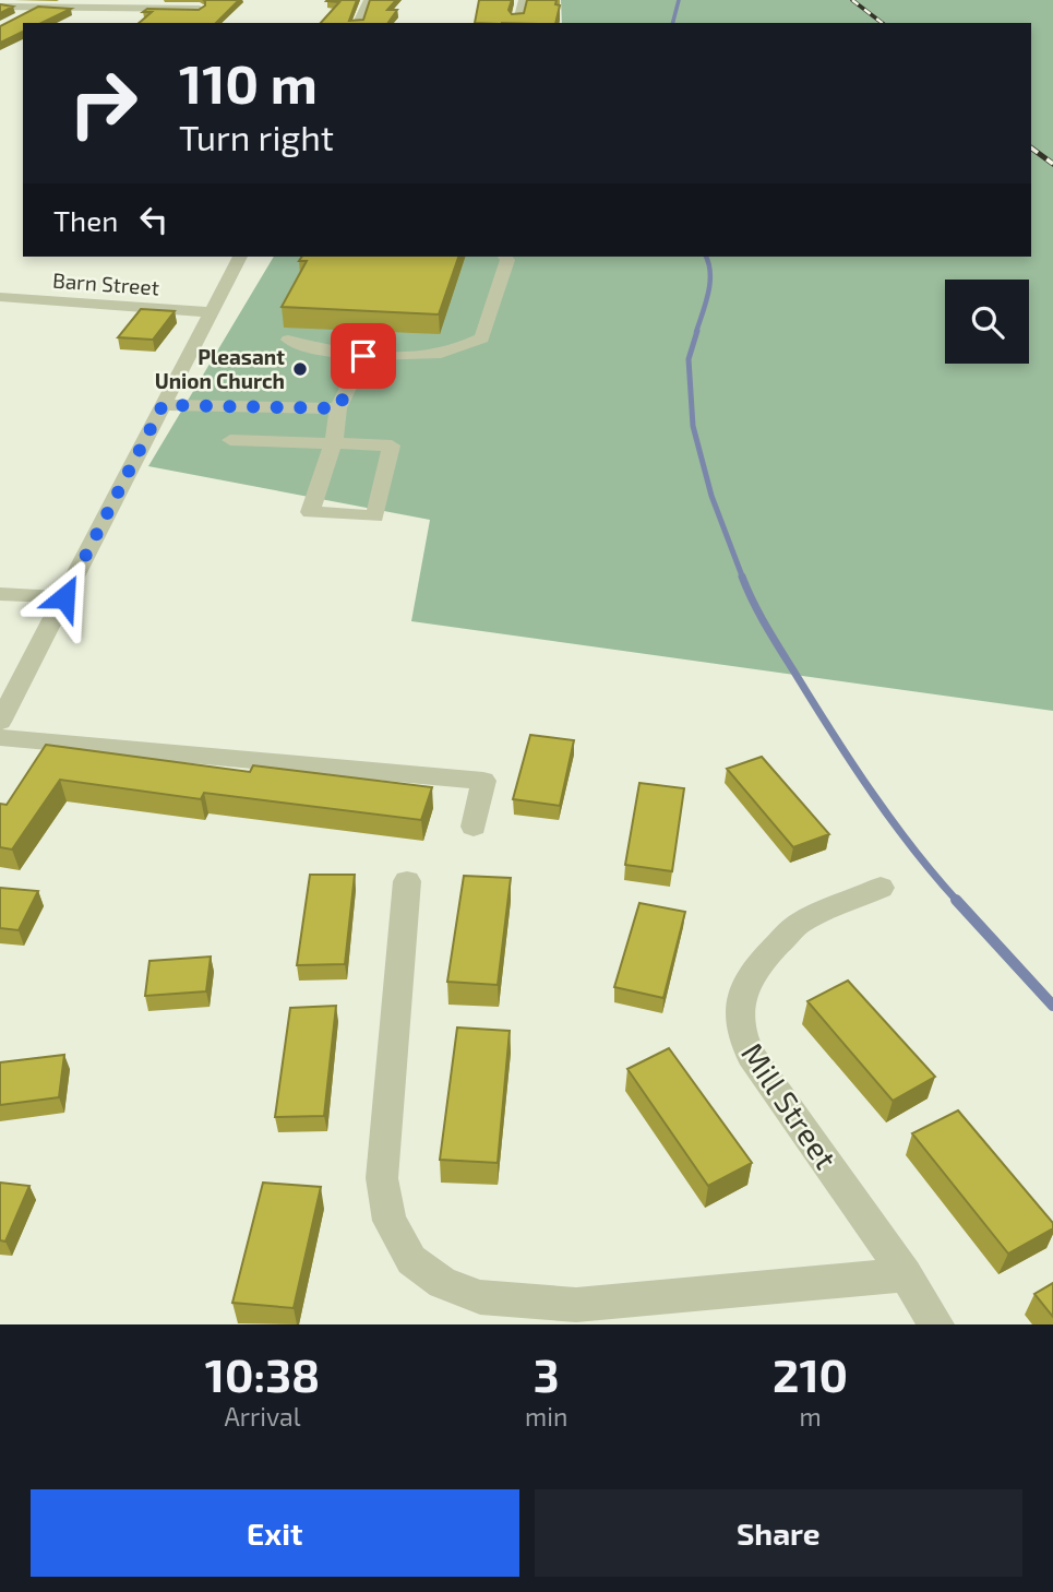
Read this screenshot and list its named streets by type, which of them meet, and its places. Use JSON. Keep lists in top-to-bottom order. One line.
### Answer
{"streets":{"street":["Barn Street","Mill Street"]},"places":["Pleasant Union Church"],"page":{"turn":["110 m","Turn right"],"then":"Then","eta":["10:38","Arrival","3","min","210","m"],"buttons":["Exit","Share"]}}
